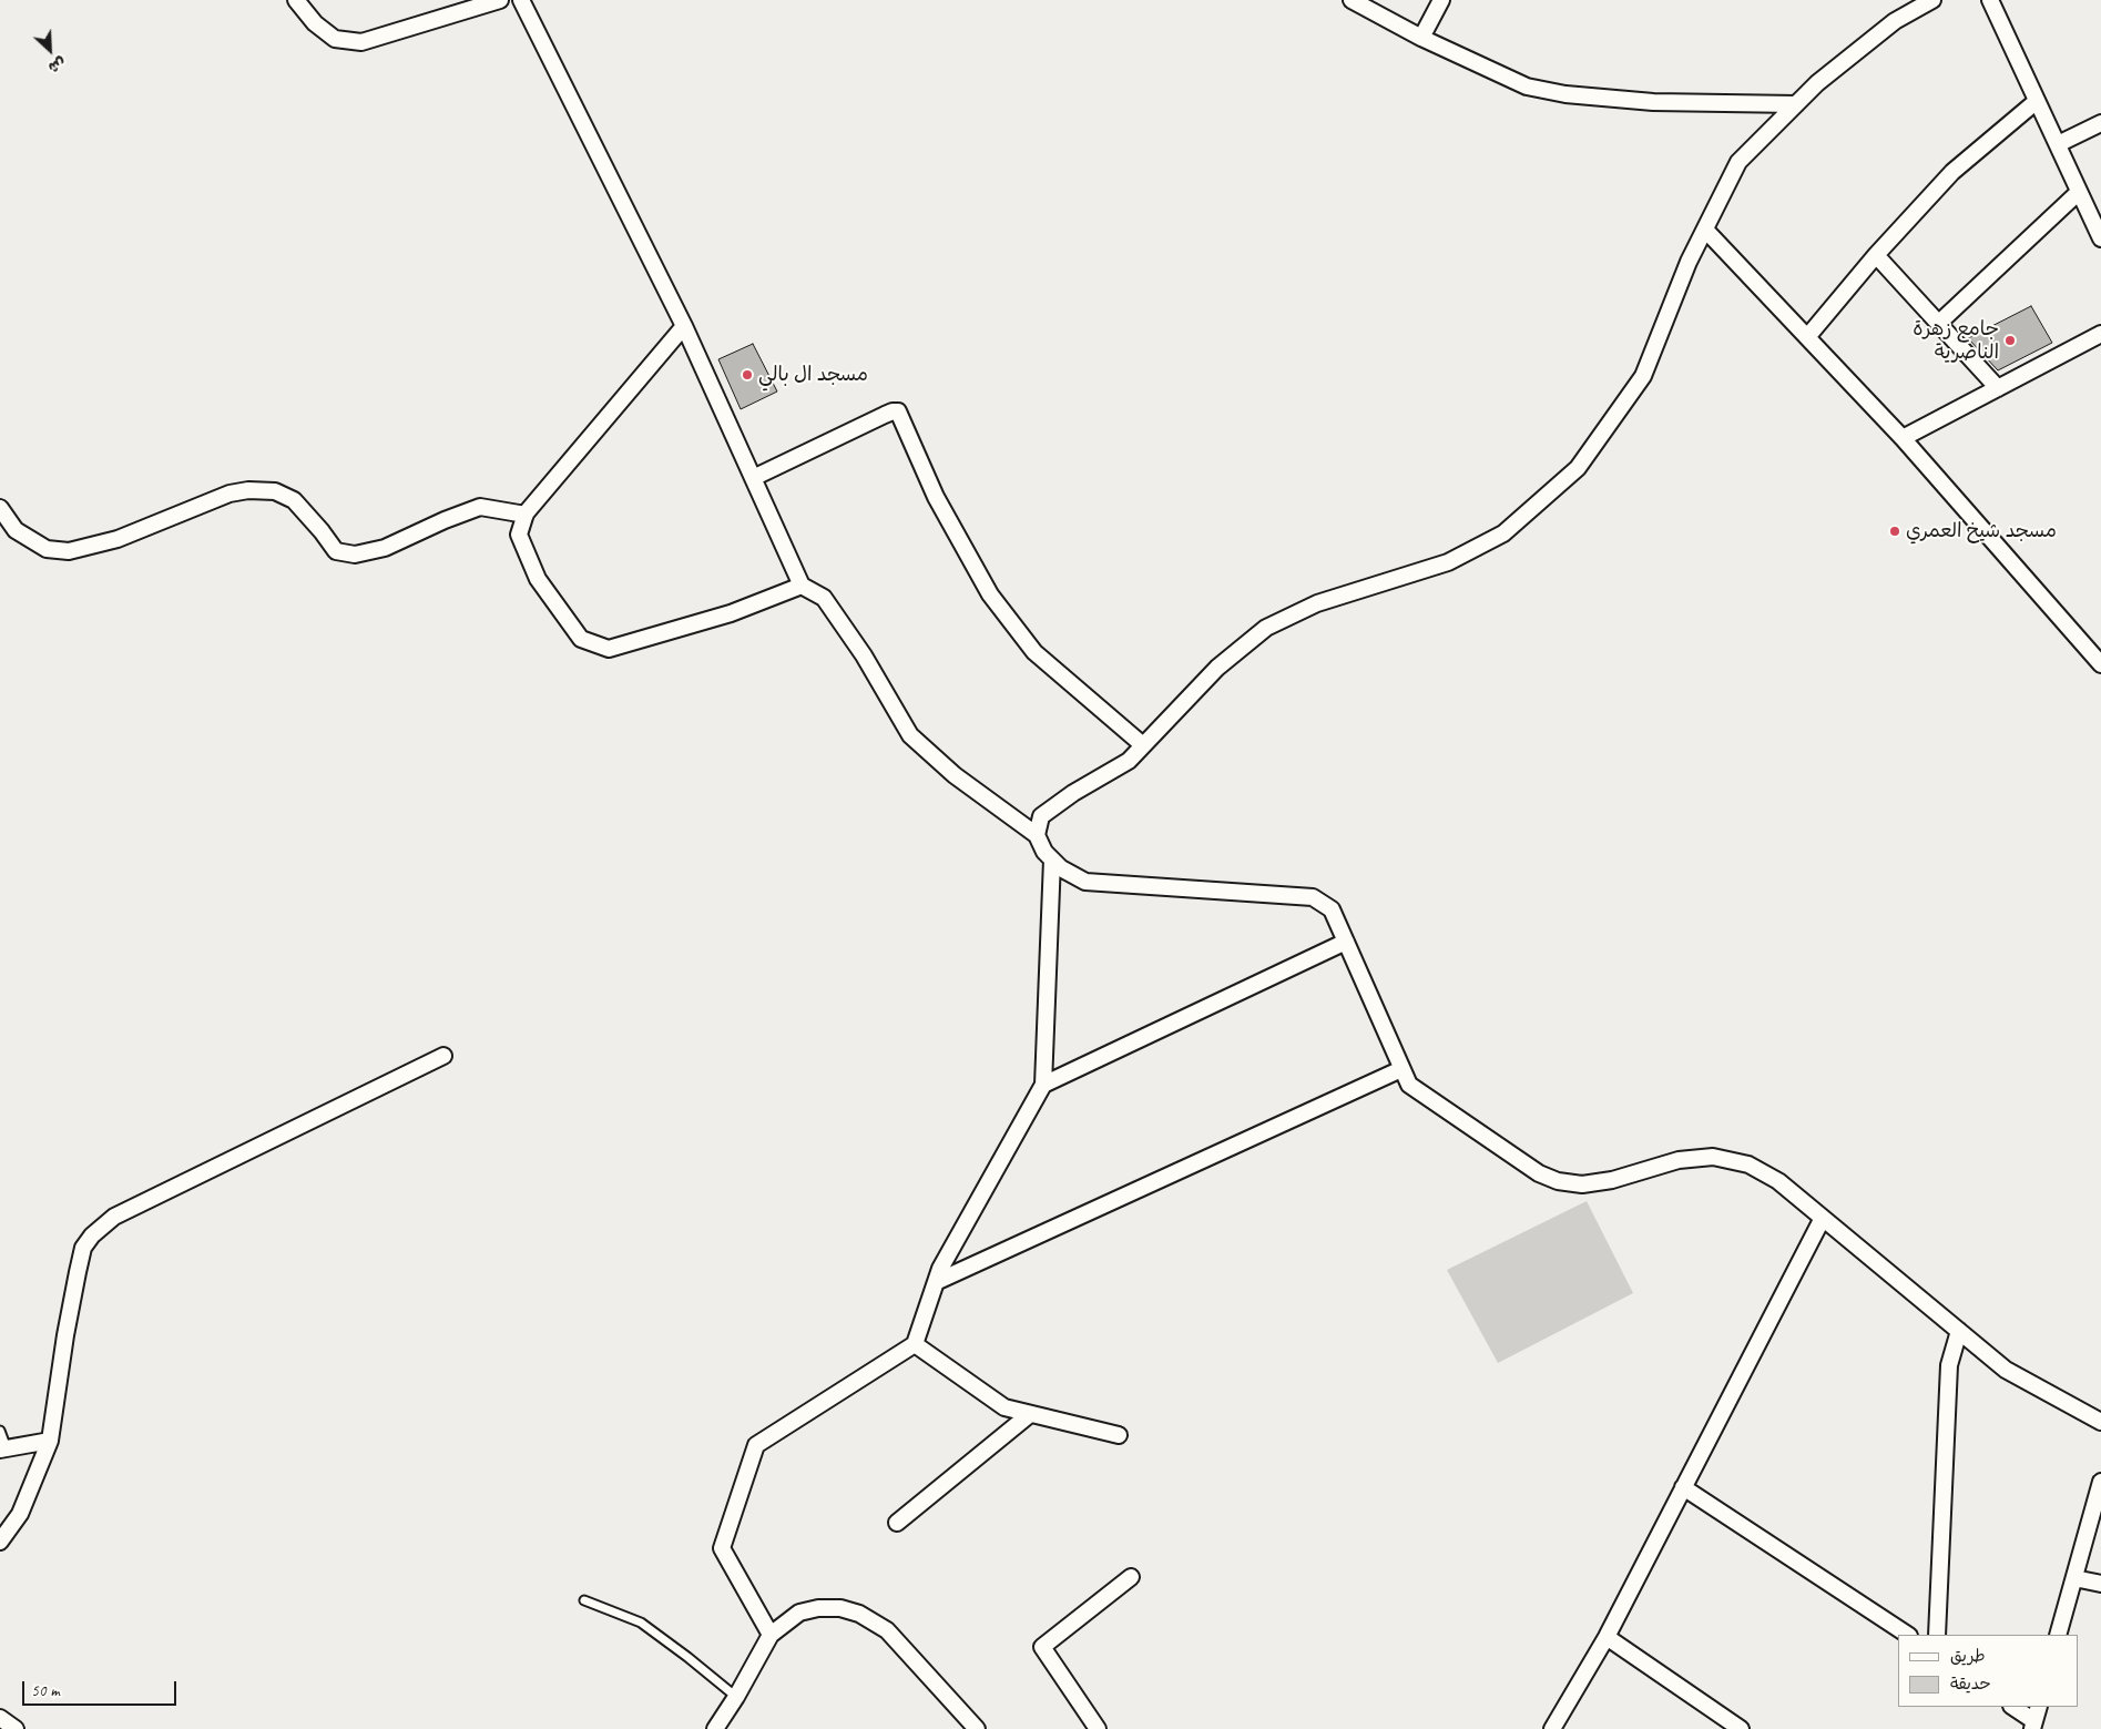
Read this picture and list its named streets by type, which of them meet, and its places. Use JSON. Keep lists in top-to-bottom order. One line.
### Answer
{"places":["جامع زهرة الناصرية","مسجد ال بالي","مسجد شيخ العمري"],"legend":["طريق","حديقة"],"scale_bar":"50 m","north":"bottom right"}
